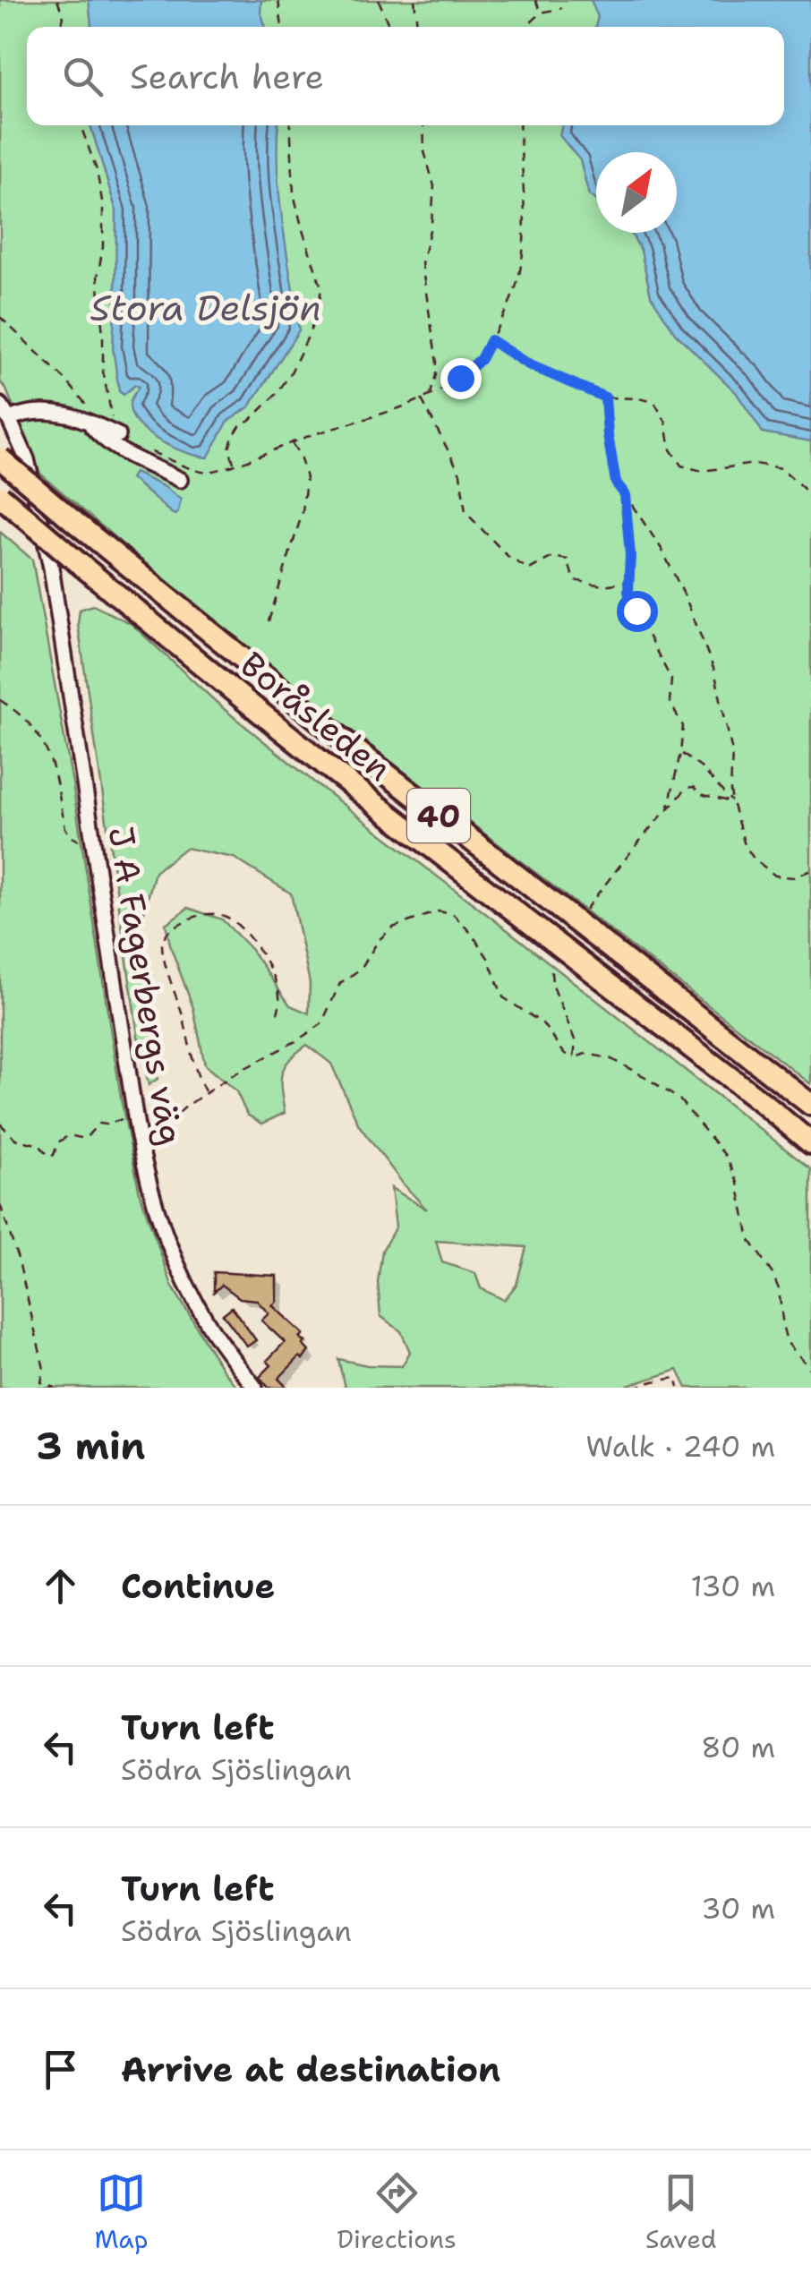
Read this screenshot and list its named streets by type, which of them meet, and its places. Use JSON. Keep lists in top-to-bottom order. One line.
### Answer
{"streets":{"highway":["Boråsleden","40"],"street":["J A Fagerbergs väg"]},"water":["Stora Delsjön"],"north":"top right","page":{"search":"Search here","heading":["3 min","Walk · 240 m"],"list":[["Continue","130 m"],["Turn left","Södra Sjöslingan","80 m"],["Turn left","Södra Sjöslingan","30 m"],"Arrive at destination"],"nav":["Map","Directions","Saved"]}}
